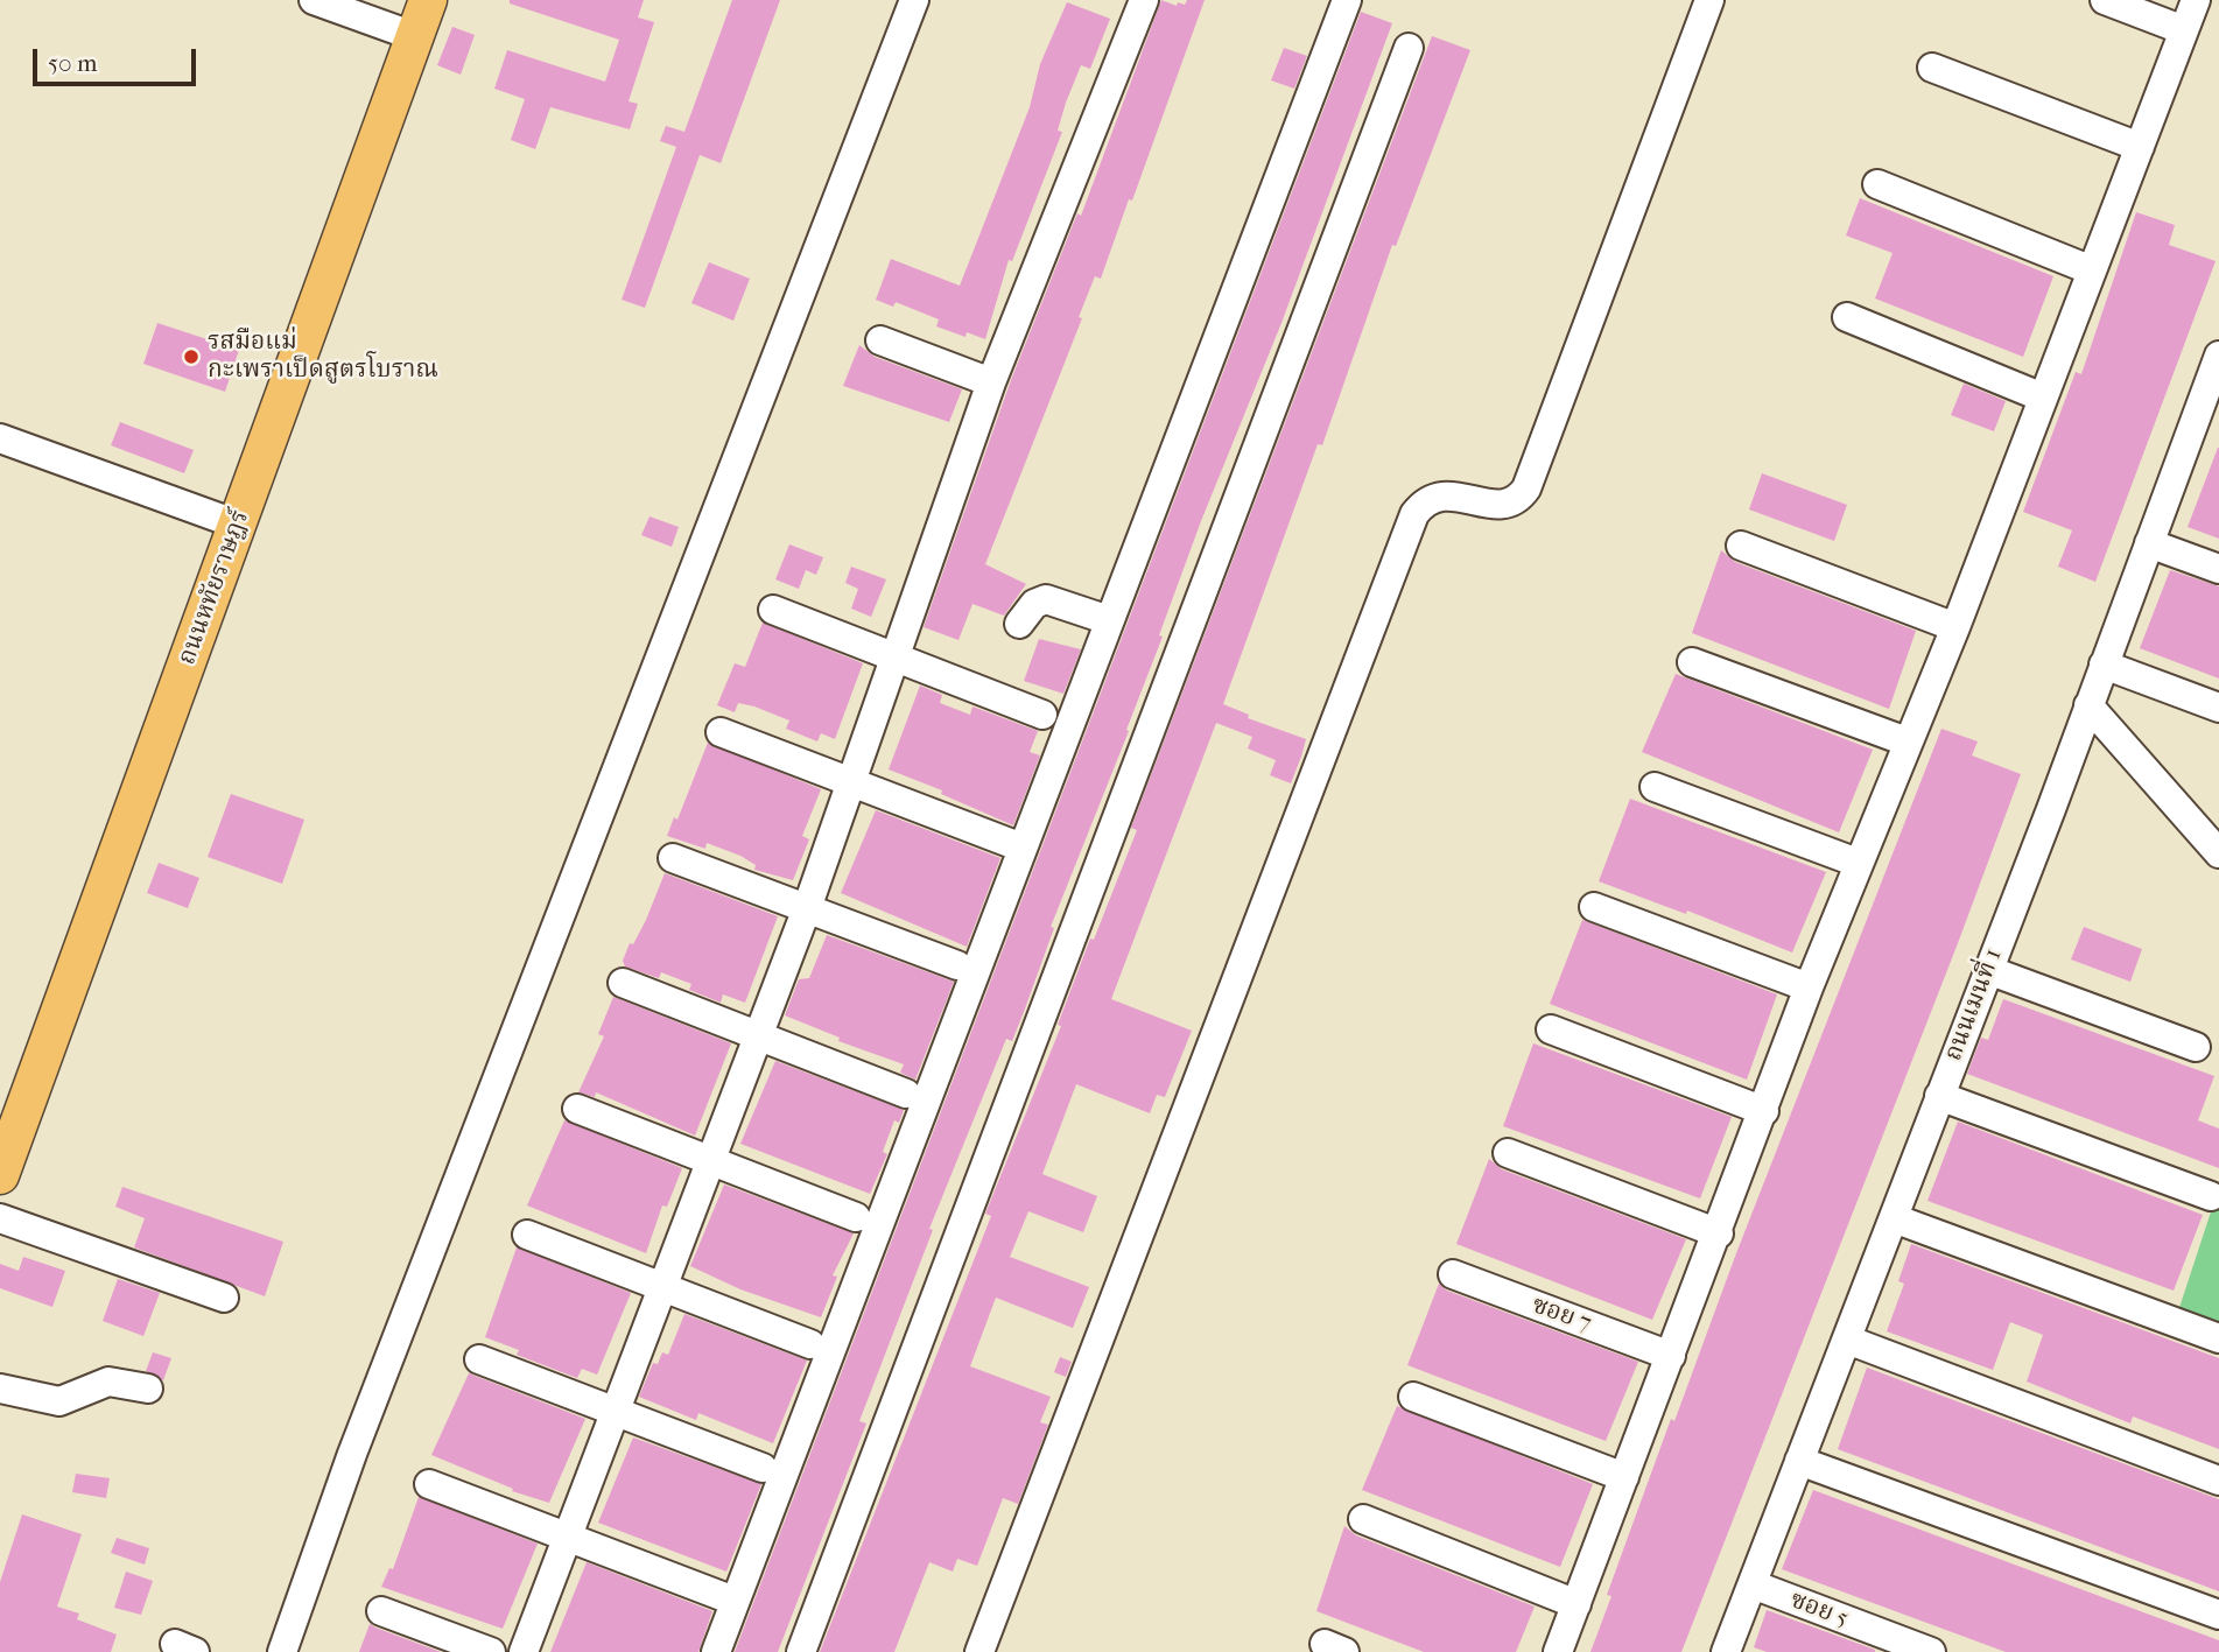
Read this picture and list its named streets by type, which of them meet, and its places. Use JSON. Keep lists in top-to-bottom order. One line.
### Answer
{"streets":{"main road":["ถนนหทัยราษฎร์"],"street":["ถนนเมนที่ 1","ซอย 7","ซอย 5"]},"crossings":[["ถนนเมนที่ 1","ซอย 5"]],"places":["รสมือแม่ กะเพราเป็ดสูตรโบราณ"],"scale_bar":"50 m"}
